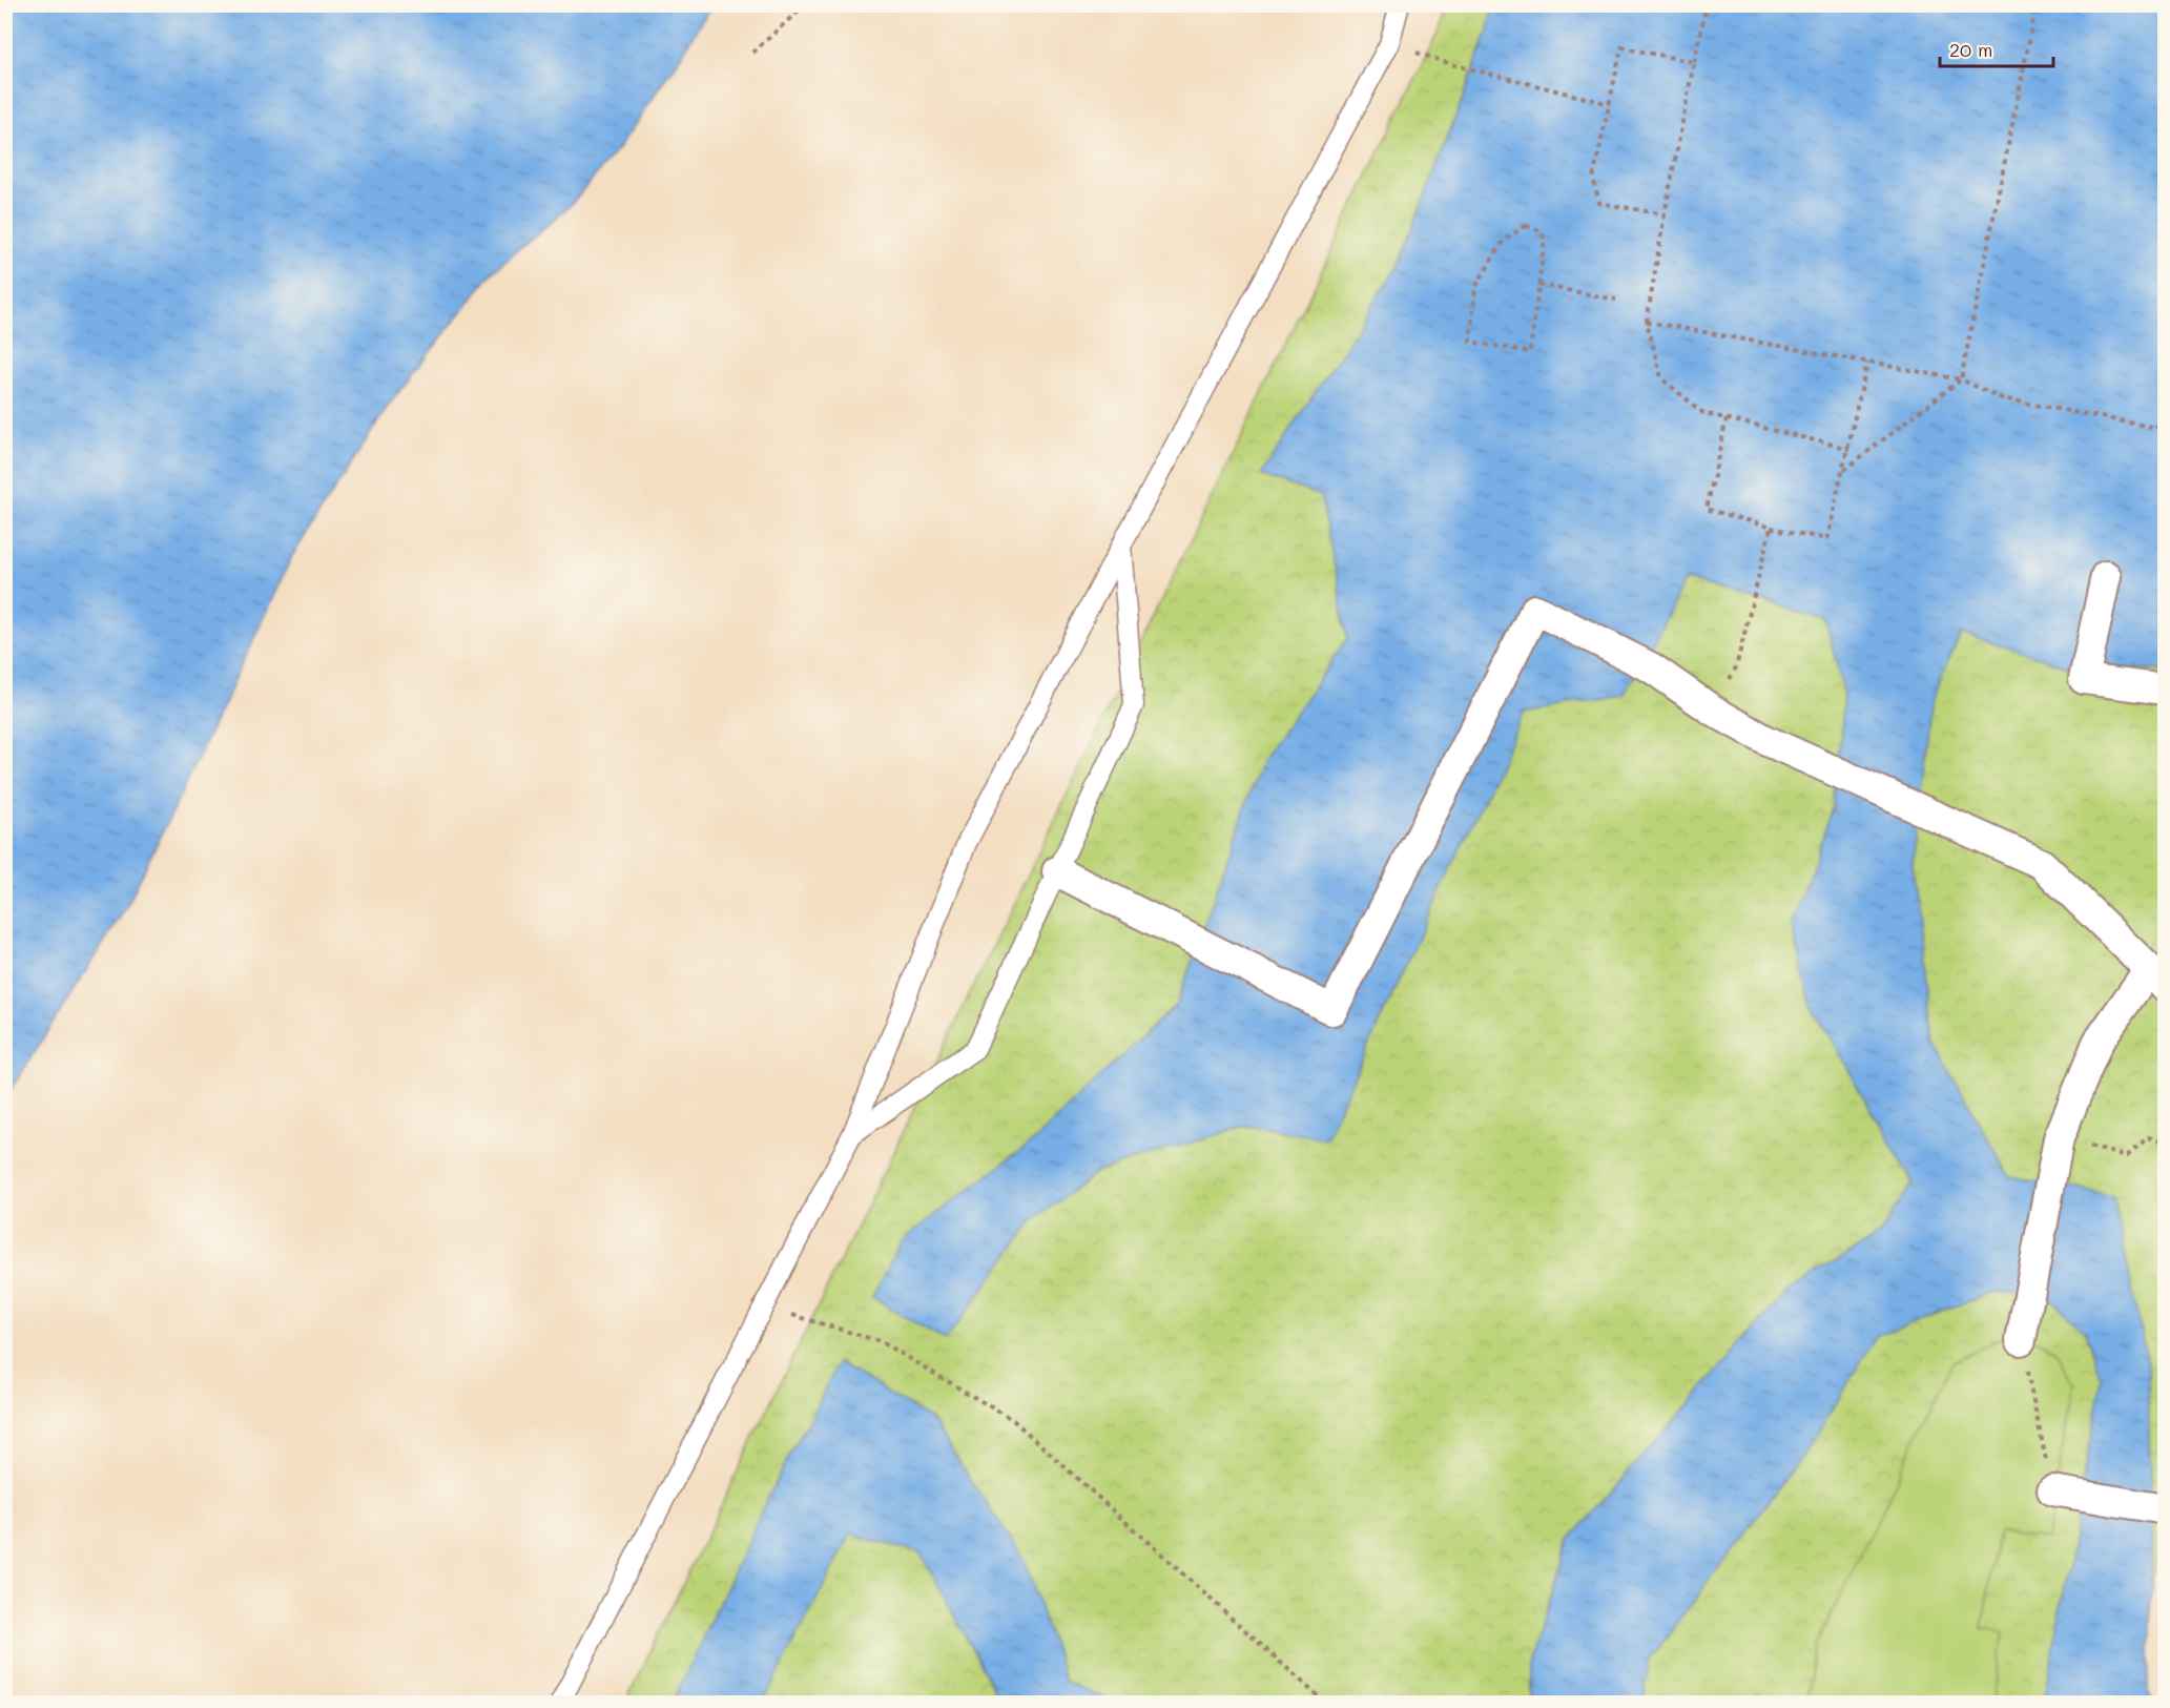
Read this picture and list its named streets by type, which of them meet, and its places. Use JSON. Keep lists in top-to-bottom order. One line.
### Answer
{"scale_bar":"20 m"}
